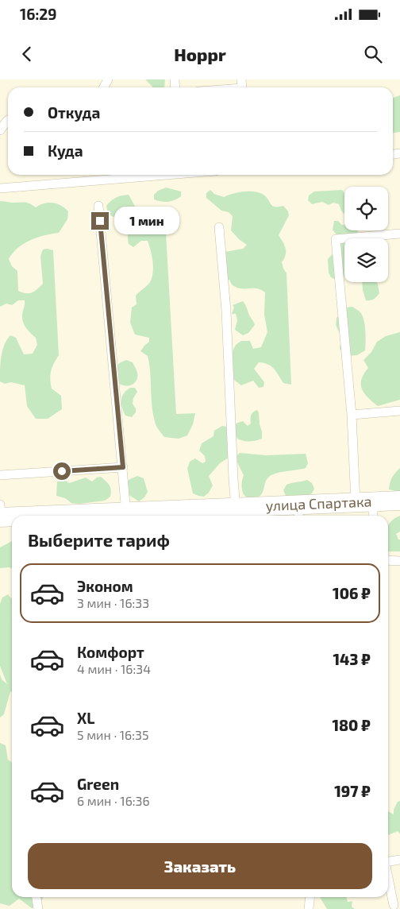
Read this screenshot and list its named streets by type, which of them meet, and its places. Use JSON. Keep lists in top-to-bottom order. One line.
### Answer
{"streets":{"street":["улица Спартака"]},"page":{"status":"16:29","header":"Hoppr","banner":["Откуда","Куда"],"bubble":"1 мин","heading":"Выберите тариф","list":[{"name":"Эконом","note":"3 мин · 16:33","value":"106 ₽"},{"name":"Комфорт","note":"4 мин · 16:34","value":"143 ₽"},{"name":"XL","note":"5 мин · 16:35","value":"180 ₽"},{"name":"Green","note":"6 мин · 16:36","value":"197 ₽"}],"buttons":"Заказать"}}
